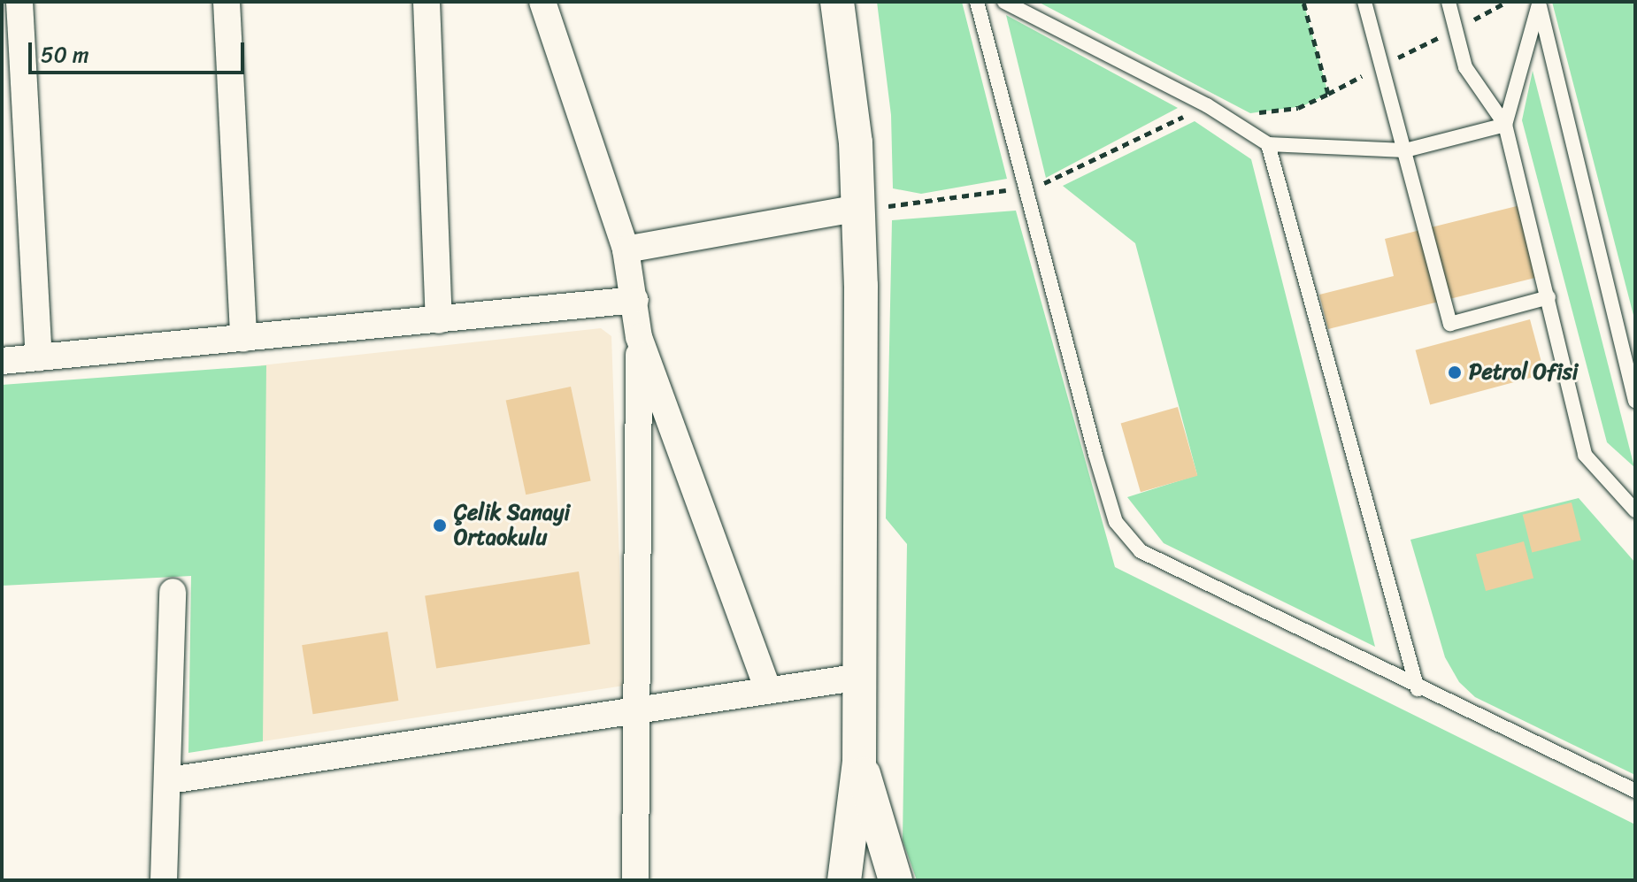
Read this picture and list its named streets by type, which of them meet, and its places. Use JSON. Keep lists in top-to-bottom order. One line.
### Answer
{"places":["Petrol Ofisi","Çelik Sanayi Ortaokulu"],"scale_bar":"50 m"}
